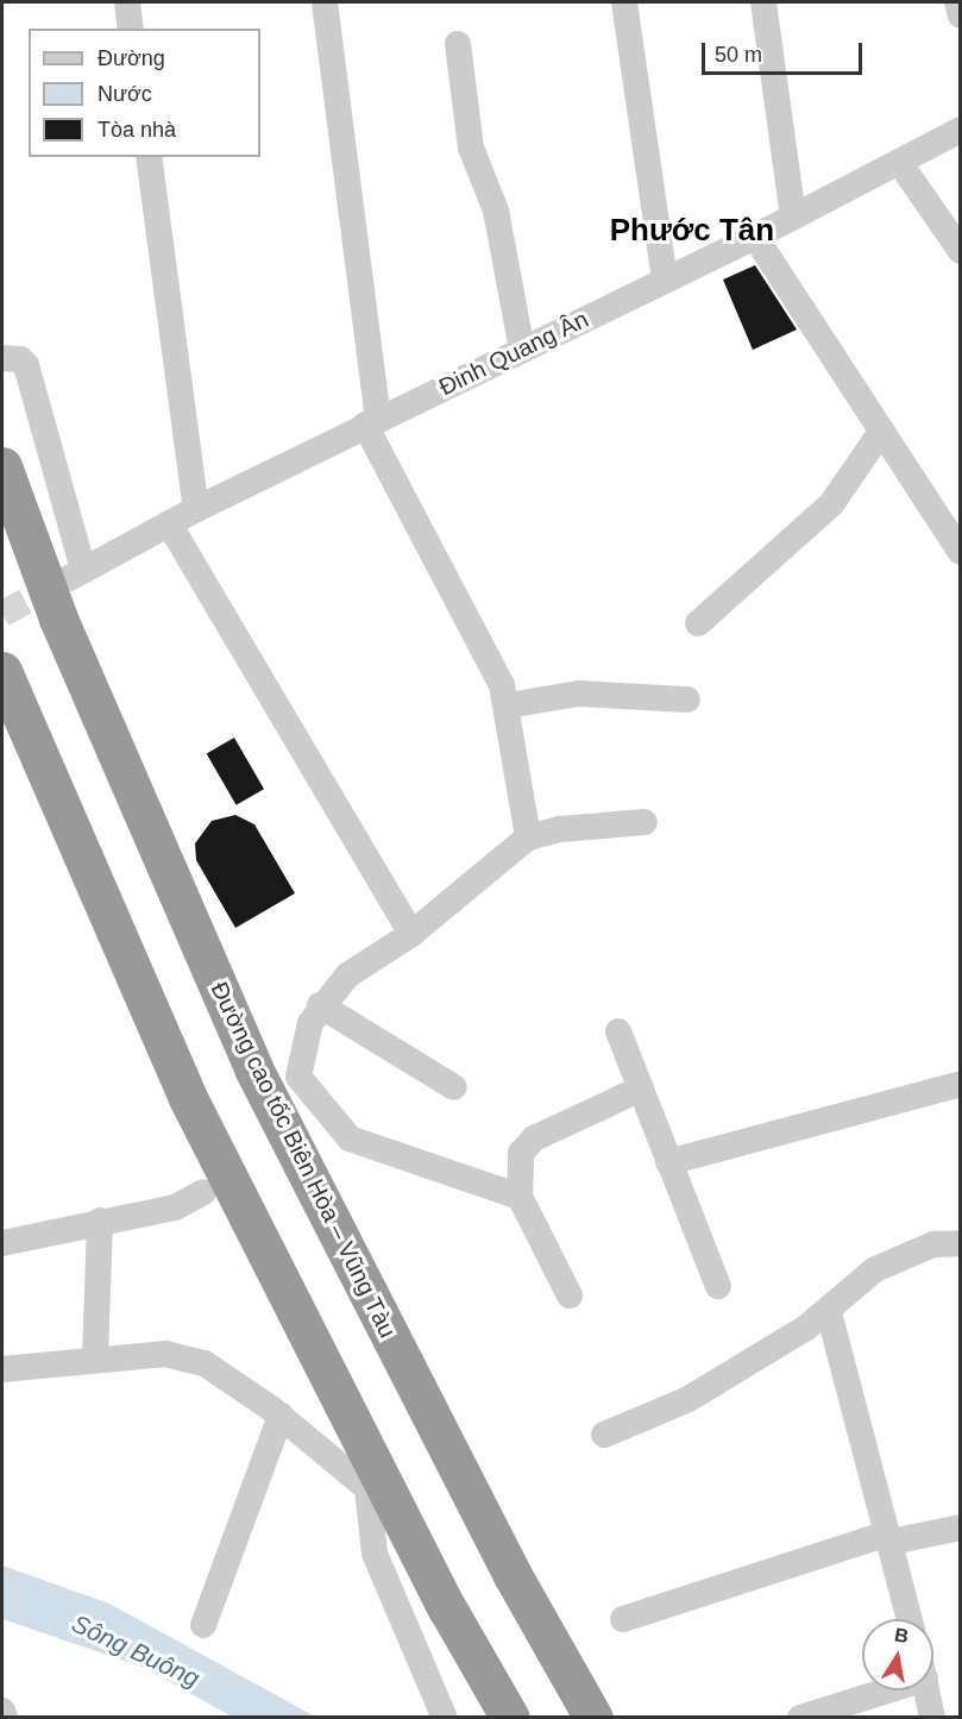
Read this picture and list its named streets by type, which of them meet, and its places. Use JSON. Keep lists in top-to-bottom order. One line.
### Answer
{"streets":{"highway":["Đường cao tốc Biên Hòa – Vũng Tàu"],"street":["Đinh Quang Ân"]},"districts":["Phước Tân"],"water":["Sông Buông"],"legend":["Đường","Nước","Tòa nhà"],"scale_bar":"50 m","north":"top"}
